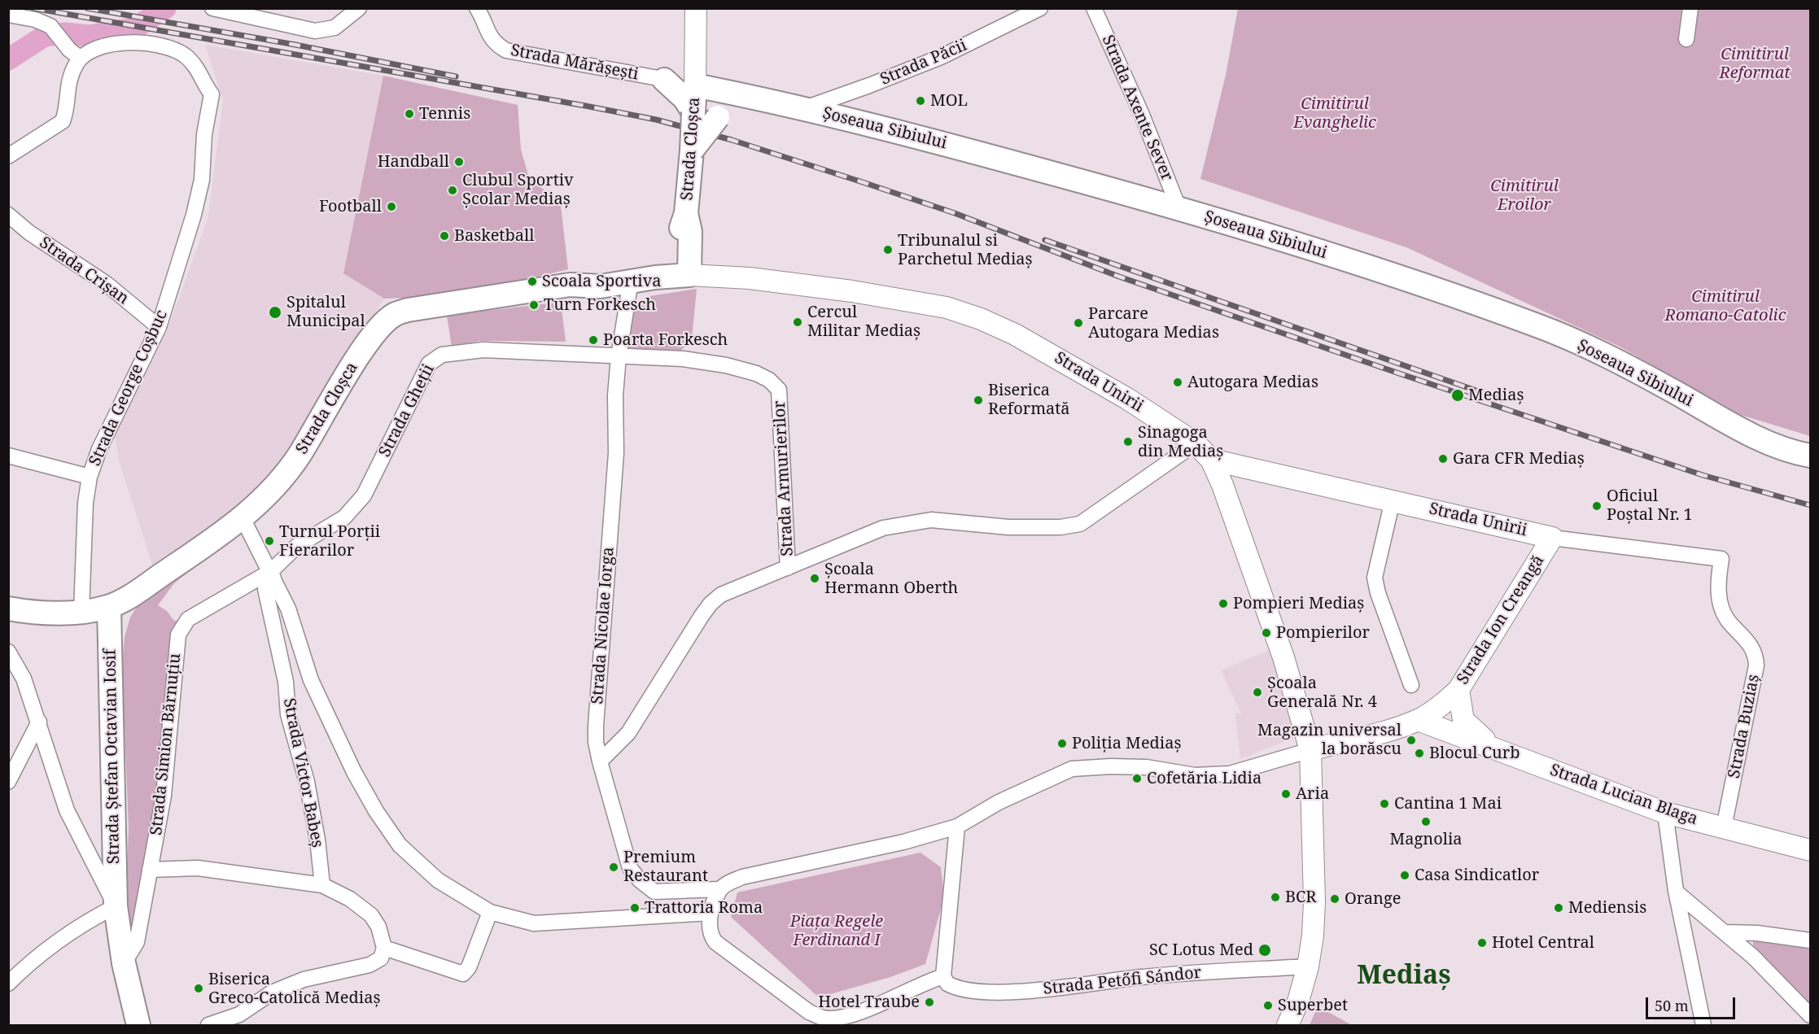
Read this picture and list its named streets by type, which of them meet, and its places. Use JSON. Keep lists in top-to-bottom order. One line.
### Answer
{"streets":{"main road":["Șoseaua Sibiului","Strada Cloșca","Strada Unirii","Strada Ion Creangă","Strada Ștefan Octavian Iosif","Strada Lucian Blaga"],"street":["Strada Mărășești","Strada Păcii","Strada Axente Sever","Strada Crișan","Strada George Coșbuc","Strada Gheții","Strada Armurierilor","Strada Nicolae Iorga","Strada Buziaș","Strada Simion Bărnuțiu","Strada Victor Babeș","Strada Petőfi Sándor"]},"crossings":[["Strada Mărășești","Șoseaua Sibiului"],["Strada Mărășești","Strada Cloșca"],["Strada Păcii","Șoseaua Sibiului"],["Strada Axente Sever","Șoseaua Sibiului"],["Șoseaua Sibiului","Strada Cloșca"],["Strada Cloșca","Strada Unirii"],["Strada Cloșca","Strada George Coșbuc"],["Strada Cloșca","Strada Nicolae Iorga"],["Strada Cloșca","Strada Ștefan Octavian Iosif"],["Strada Crișan","Strada George Coșbuc"],["Strada Unirii","Strada Ion Creangă"],["Strada Unirii","Strada Buziaș"],["Strada Gheții","Strada Armurierilor"],["Strada Gheții","Strada Nicolae Iorga"],["Strada Gheții","Strada Simion Bărnuțiu"],["Strada Gheții","Strada Victor Babeș"],["Strada Armurierilor","Strada Nicolae Iorga"],["Strada Ion Creangă","Strada Buziaș"],["Strada Ion Creangă","Strada Lucian Blaga"],["Strada Buziaș","Strada Lucian Blaga"],["Strada Simion Bărnuțiu","Strada Ștefan Octavian Iosif"],["Strada Simion Bărnuțiu","Strada Victor Babeș"]],"districts":["Mediaș"],"parks":["Cimitirul Reformat","Cimitirul Evanghelic","Cimitirul Eroilor","Cimitirul Romano-Catolic","Piața Regele Ferdinand I"],"places":["MOL","Tennis","Handball","Clubul Sportiv Școlar Mediaș","Football","Basketball","Tribunalul si Parchetul Mediaș","Scoala Sportiva","Turn Forkesch","Spitalul Municipal","Cercul Militar Mediaș","Parcare Autogara Medias","Poarta Forkesch","Autogara Medias","Mediaș","Biserica Reformată","Sinagoga din Mediaș","Gara CFR Mediaș","Oficiul Poștal Nr. 1","Turnul Porții Fierarilor","Școala Hermann Oberth","Pompieri Mediaș","Pompierilor","Școala Generală Nr. 4","Magazin universal la borăscu","Poliția Mediaș","Blocul Curb","Cofetăria Lidia","Aria","Cantina 1 Mai","Magnolia","Premium Restaurant","Casa Sindicatlor","BCR","Orange","Trattoria Roma","Mediensis","Hotel Central","SC Lotus Med","Biserica Greco-Catolică Mediaș","Hotel Traube","Superbet"],"scale_bar":"50 m"}
